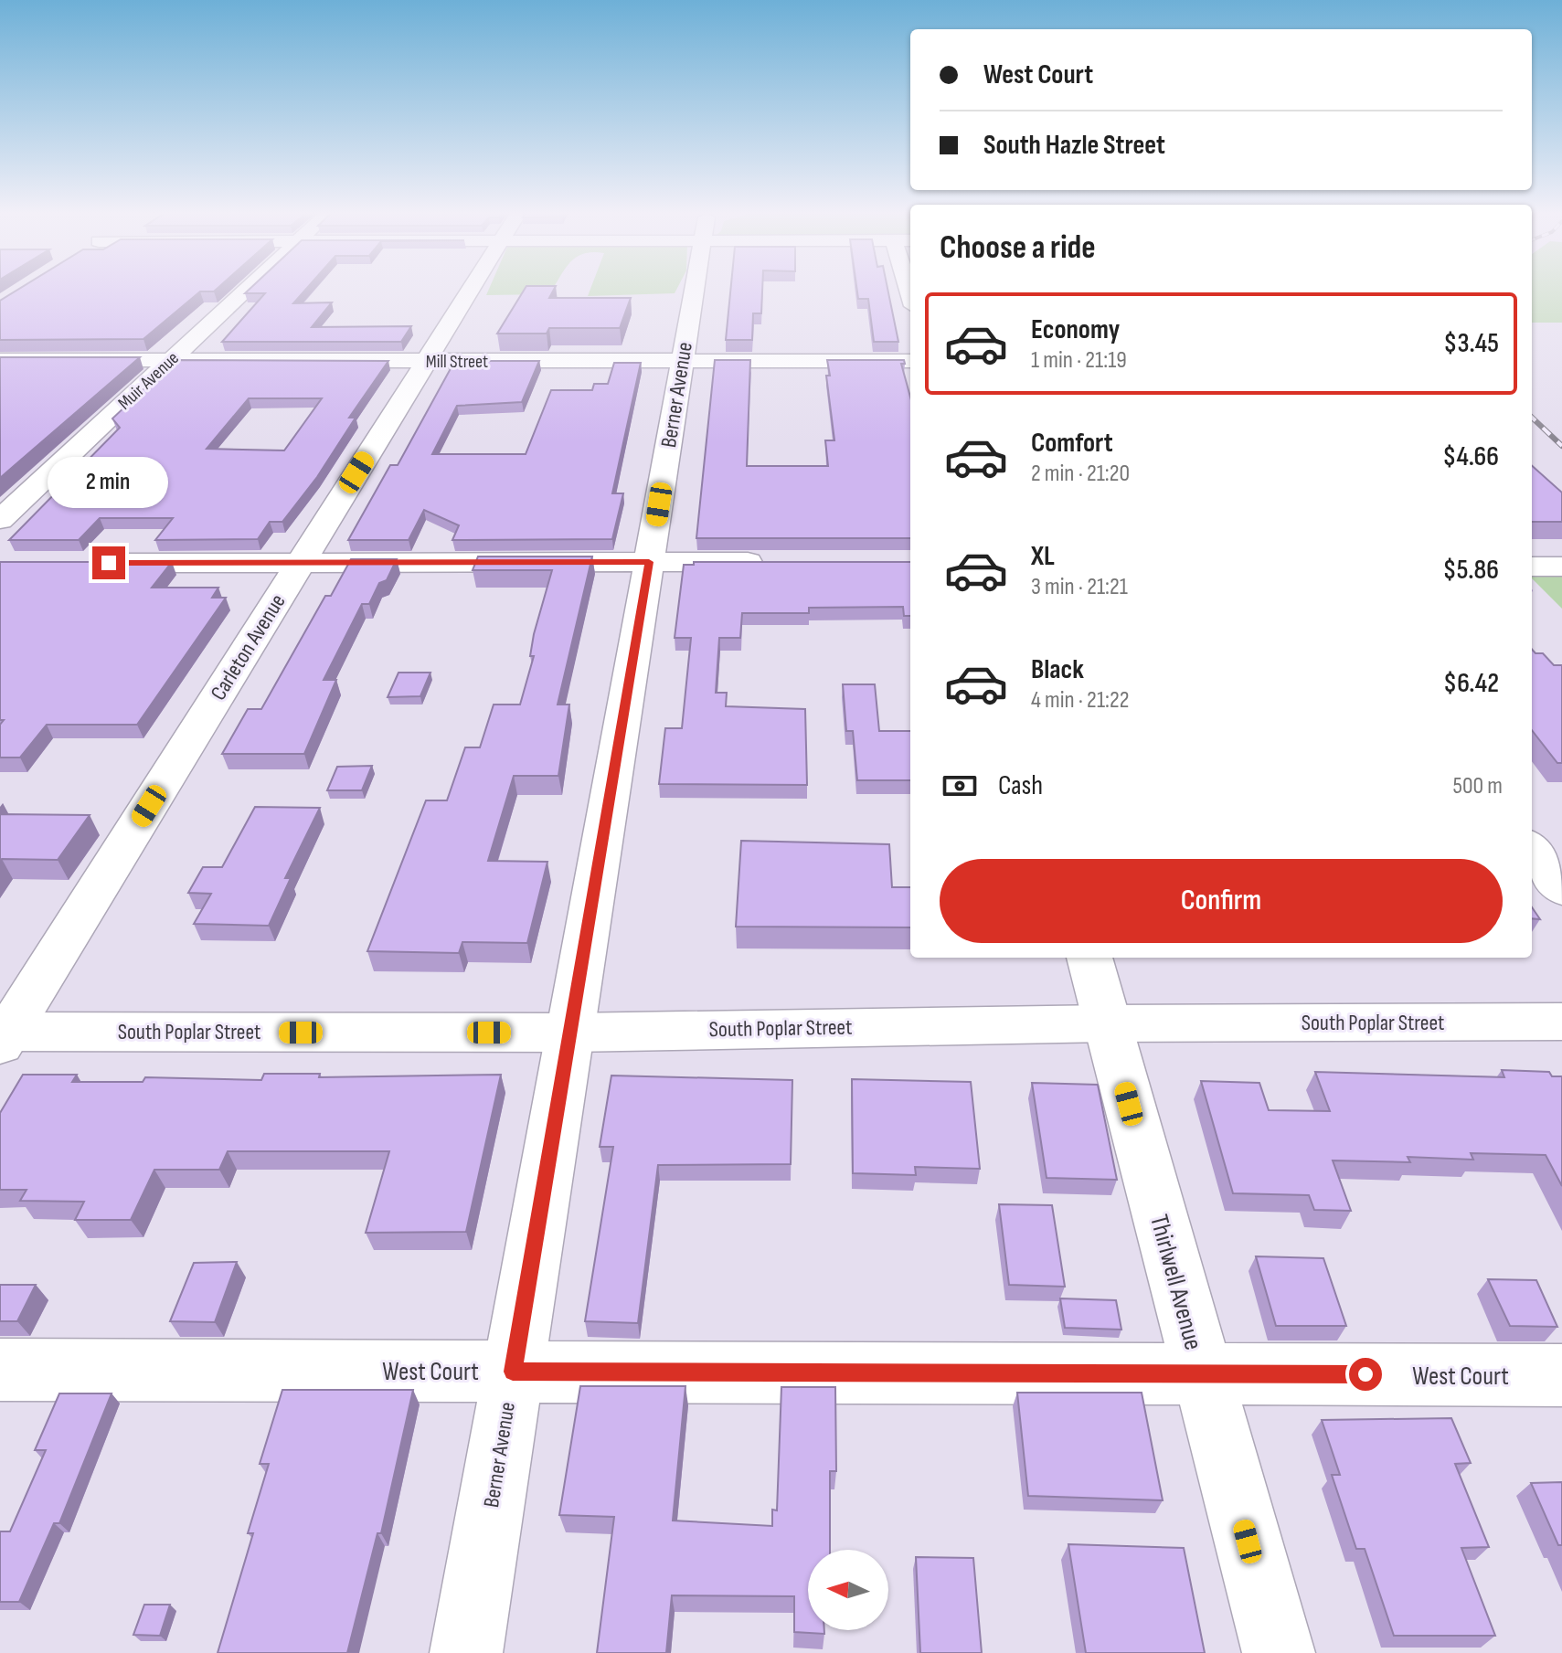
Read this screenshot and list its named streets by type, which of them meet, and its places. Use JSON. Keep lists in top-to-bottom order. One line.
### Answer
{"streets":{"street":["Mill Street","Muir Avenue","Berner Avenue","Carleton Avenue","South Poplar Street","Thirlwell Avenue","West Court"]},"crossings":[["Mill Street","Muir Avenue"],["Mill Street","Berner Avenue"],["Mill Street","Carleton Avenue"],["Berner Avenue","South Poplar Street"],["Berner Avenue","West Court"],["Carleton Avenue","South Poplar Street"],["South Poplar Street","Thirlwell Avenue"],["Thirlwell Avenue","West Court"]],"north":"left","page":{"banner":["West Court","South Hazle Street"],"heading":"Choose a ride","list":[{"name":"Economy","note":"1 min · 21:19","value":"$3.45"},{"name":"Comfort","note":"2 min · 21:20","value":"$4.66"},{"name":"XL","note":"3 min · 21:21","value":"$5.86"},{"name":"Black","note":"4 min · 21:22","value":"$6.42"}],"bubble":"2 min","pay":["Cash","500 m"],"buttons":"Confirm"}}
